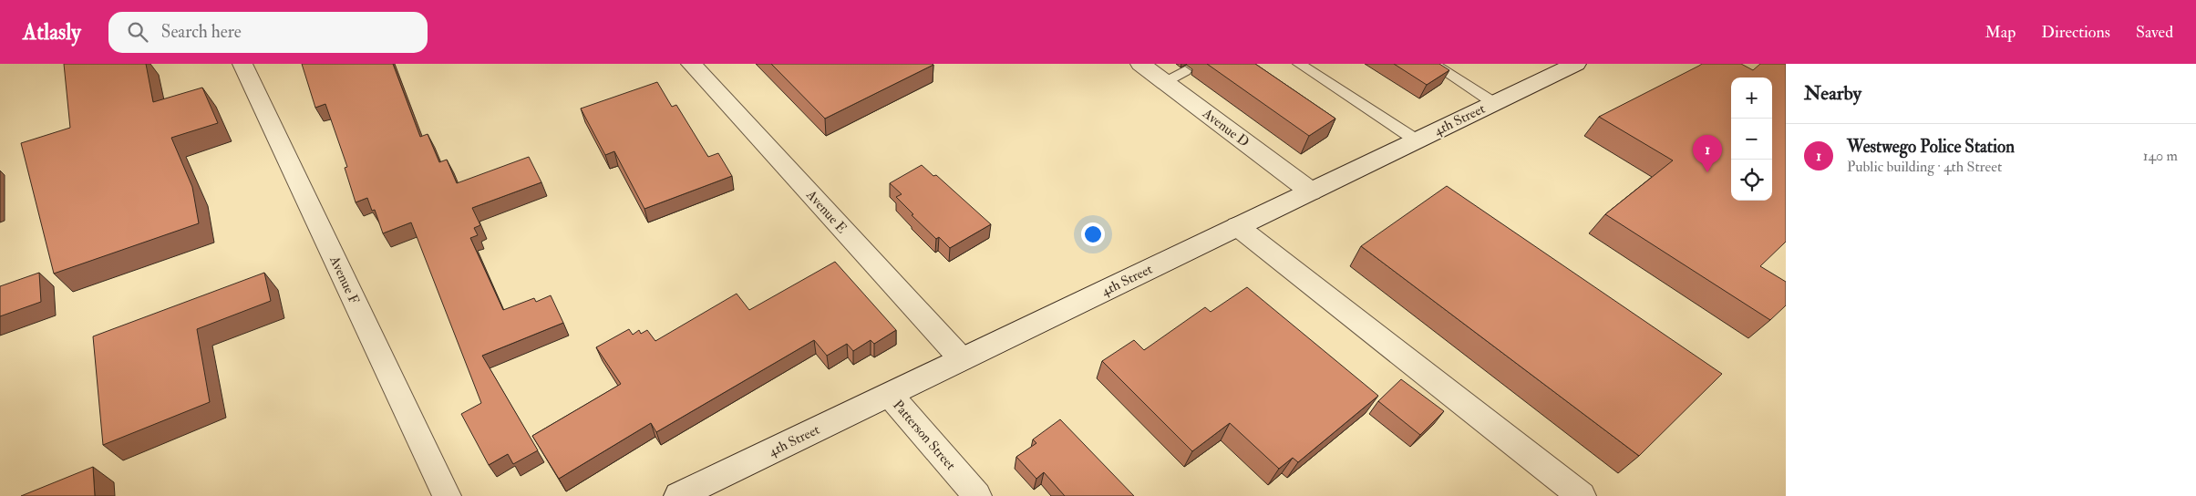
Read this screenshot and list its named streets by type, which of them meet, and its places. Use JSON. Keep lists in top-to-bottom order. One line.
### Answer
{"streets":{"street":["4th Street","Avenue D","Avenue E","Avenue F","Patterson Street"]},"crossings":[["4th Street","Avenue D"],["4th Street","Avenue E"],["4th Street","Patterson Street"]],"page":{"header":"Atlasly","search":"Search here","nav":["Map","Directions","Saved"],"heading":"Nearby","map_buttons":["+","−"],"list":[{"mark":"1","name":"Westwego Police Station","note":"Public building · 4th Street","value":"140 m"}],"pins":"1"}}
